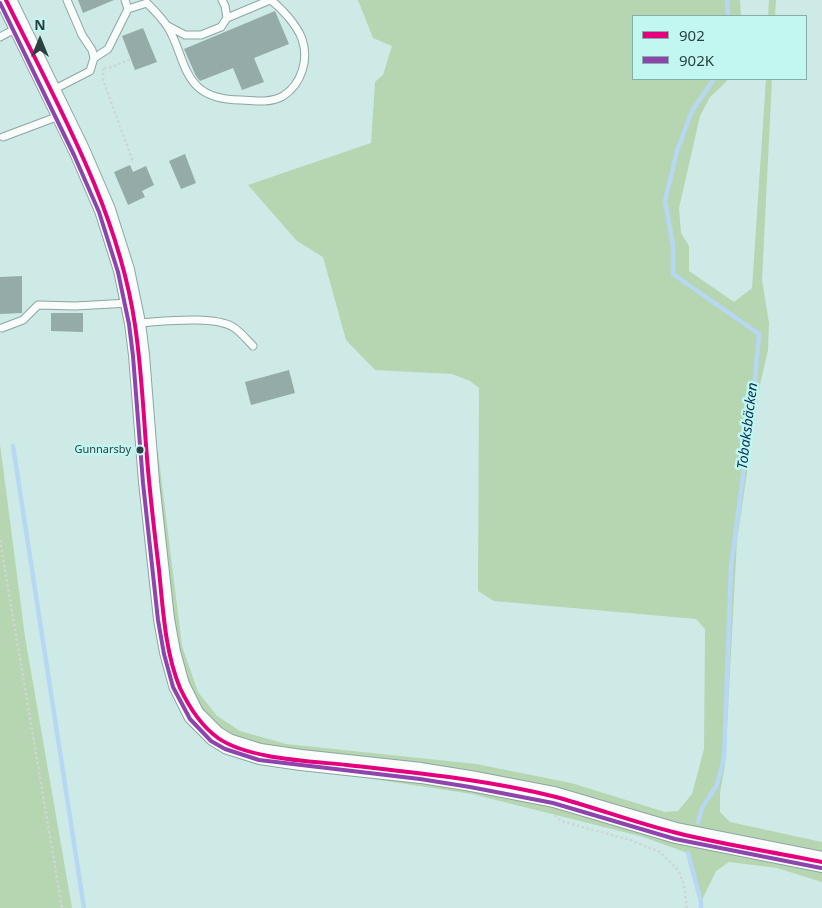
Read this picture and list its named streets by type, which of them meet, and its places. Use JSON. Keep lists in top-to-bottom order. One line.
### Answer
{"water":["Tobaksbäcken"],"places":["Gunnarsby"],"lines":["transit line 902","transit line 902K"],"legend":["902","902K"],"north":"top"}
